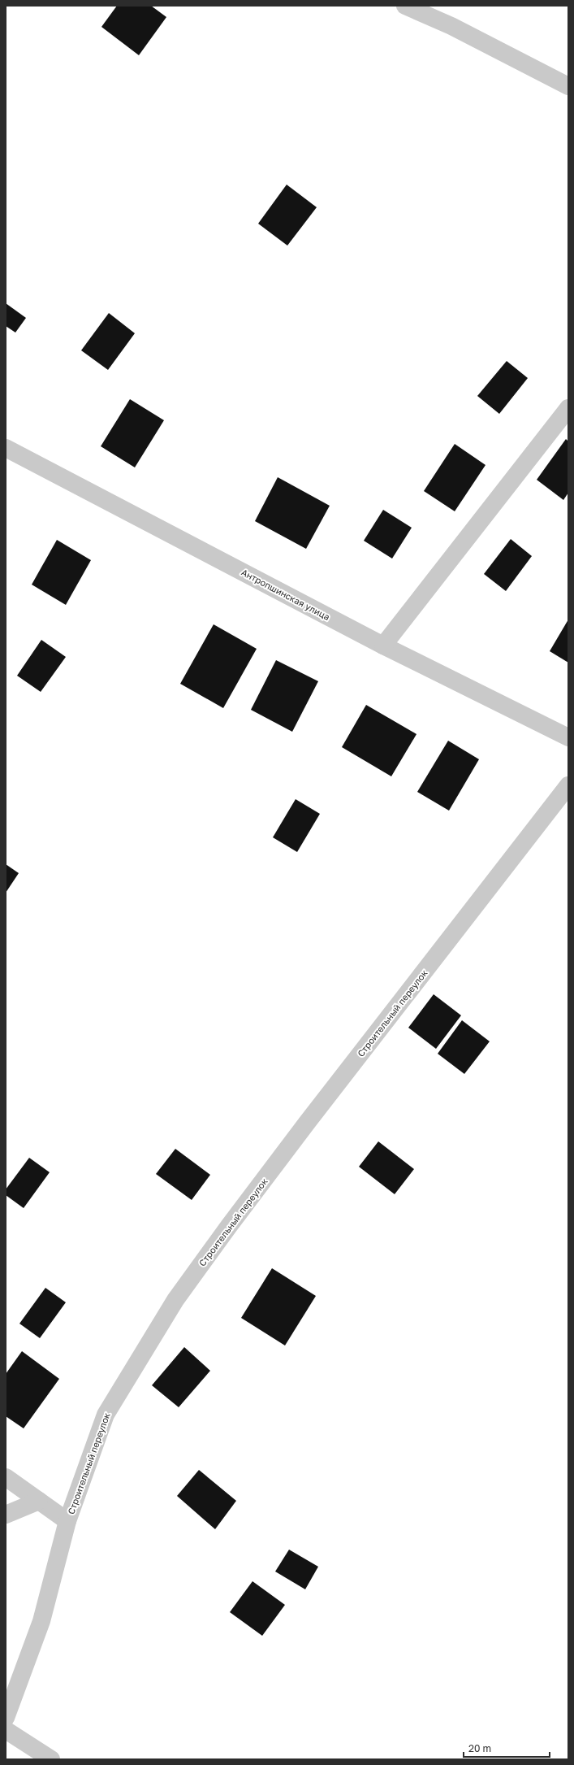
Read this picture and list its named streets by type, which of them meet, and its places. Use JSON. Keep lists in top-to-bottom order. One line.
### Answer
{"streets":{"street":["Антропшинская улица","Строительный переулок"]},"scale_bar":"20 m"}
